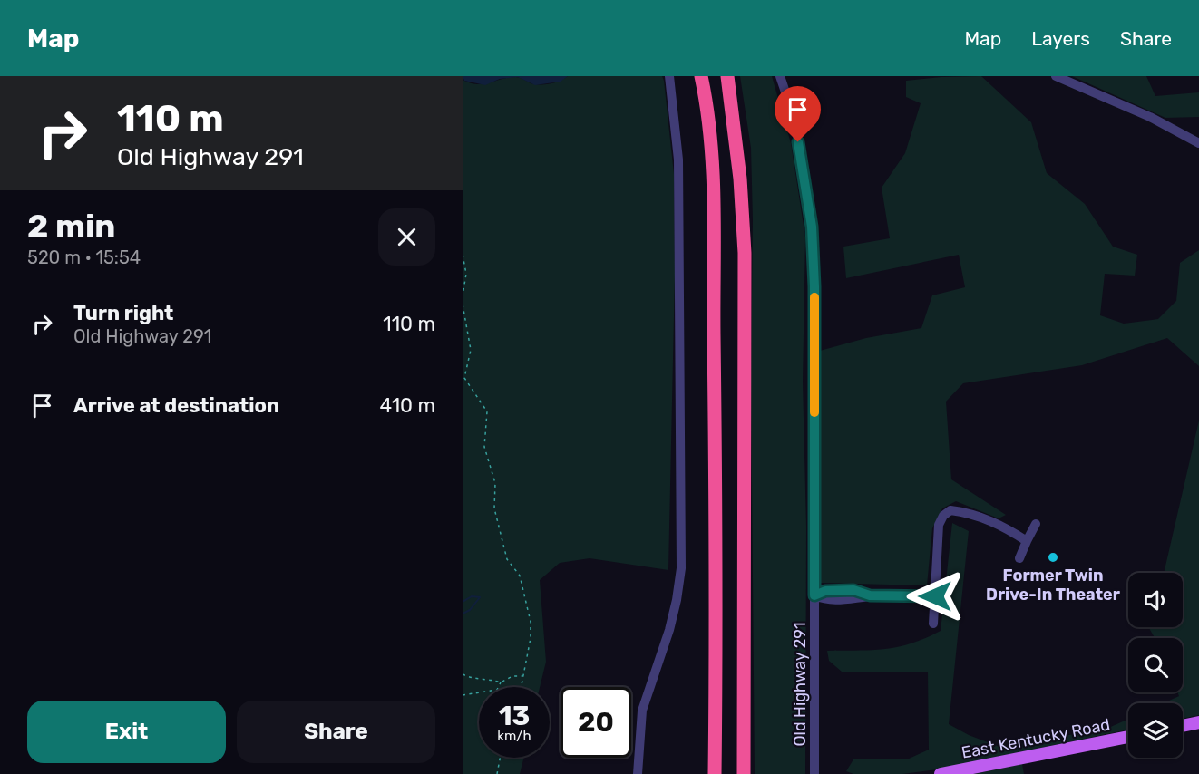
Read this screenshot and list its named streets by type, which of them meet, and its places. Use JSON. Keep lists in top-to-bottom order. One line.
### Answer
{"streets":{"main road":["East Kentucky Road"],"street":["Old Highway 291"]},"places":["Former Twin Drive-In Theater"],"page":{"header":"Map","nav":["Map","Layers","Share"],"turn":["110 m","Old Highway 291"],"heading":["2 min","520 m · 15:54"],"list":[{"name":"Turn right","note":"Old Highway 291","value":"110 m"},{"name":"Arrive at destination","value":"410 m"}],"speed":"13 km/h","limit":"20","buttons":["Exit","Share"]}}
